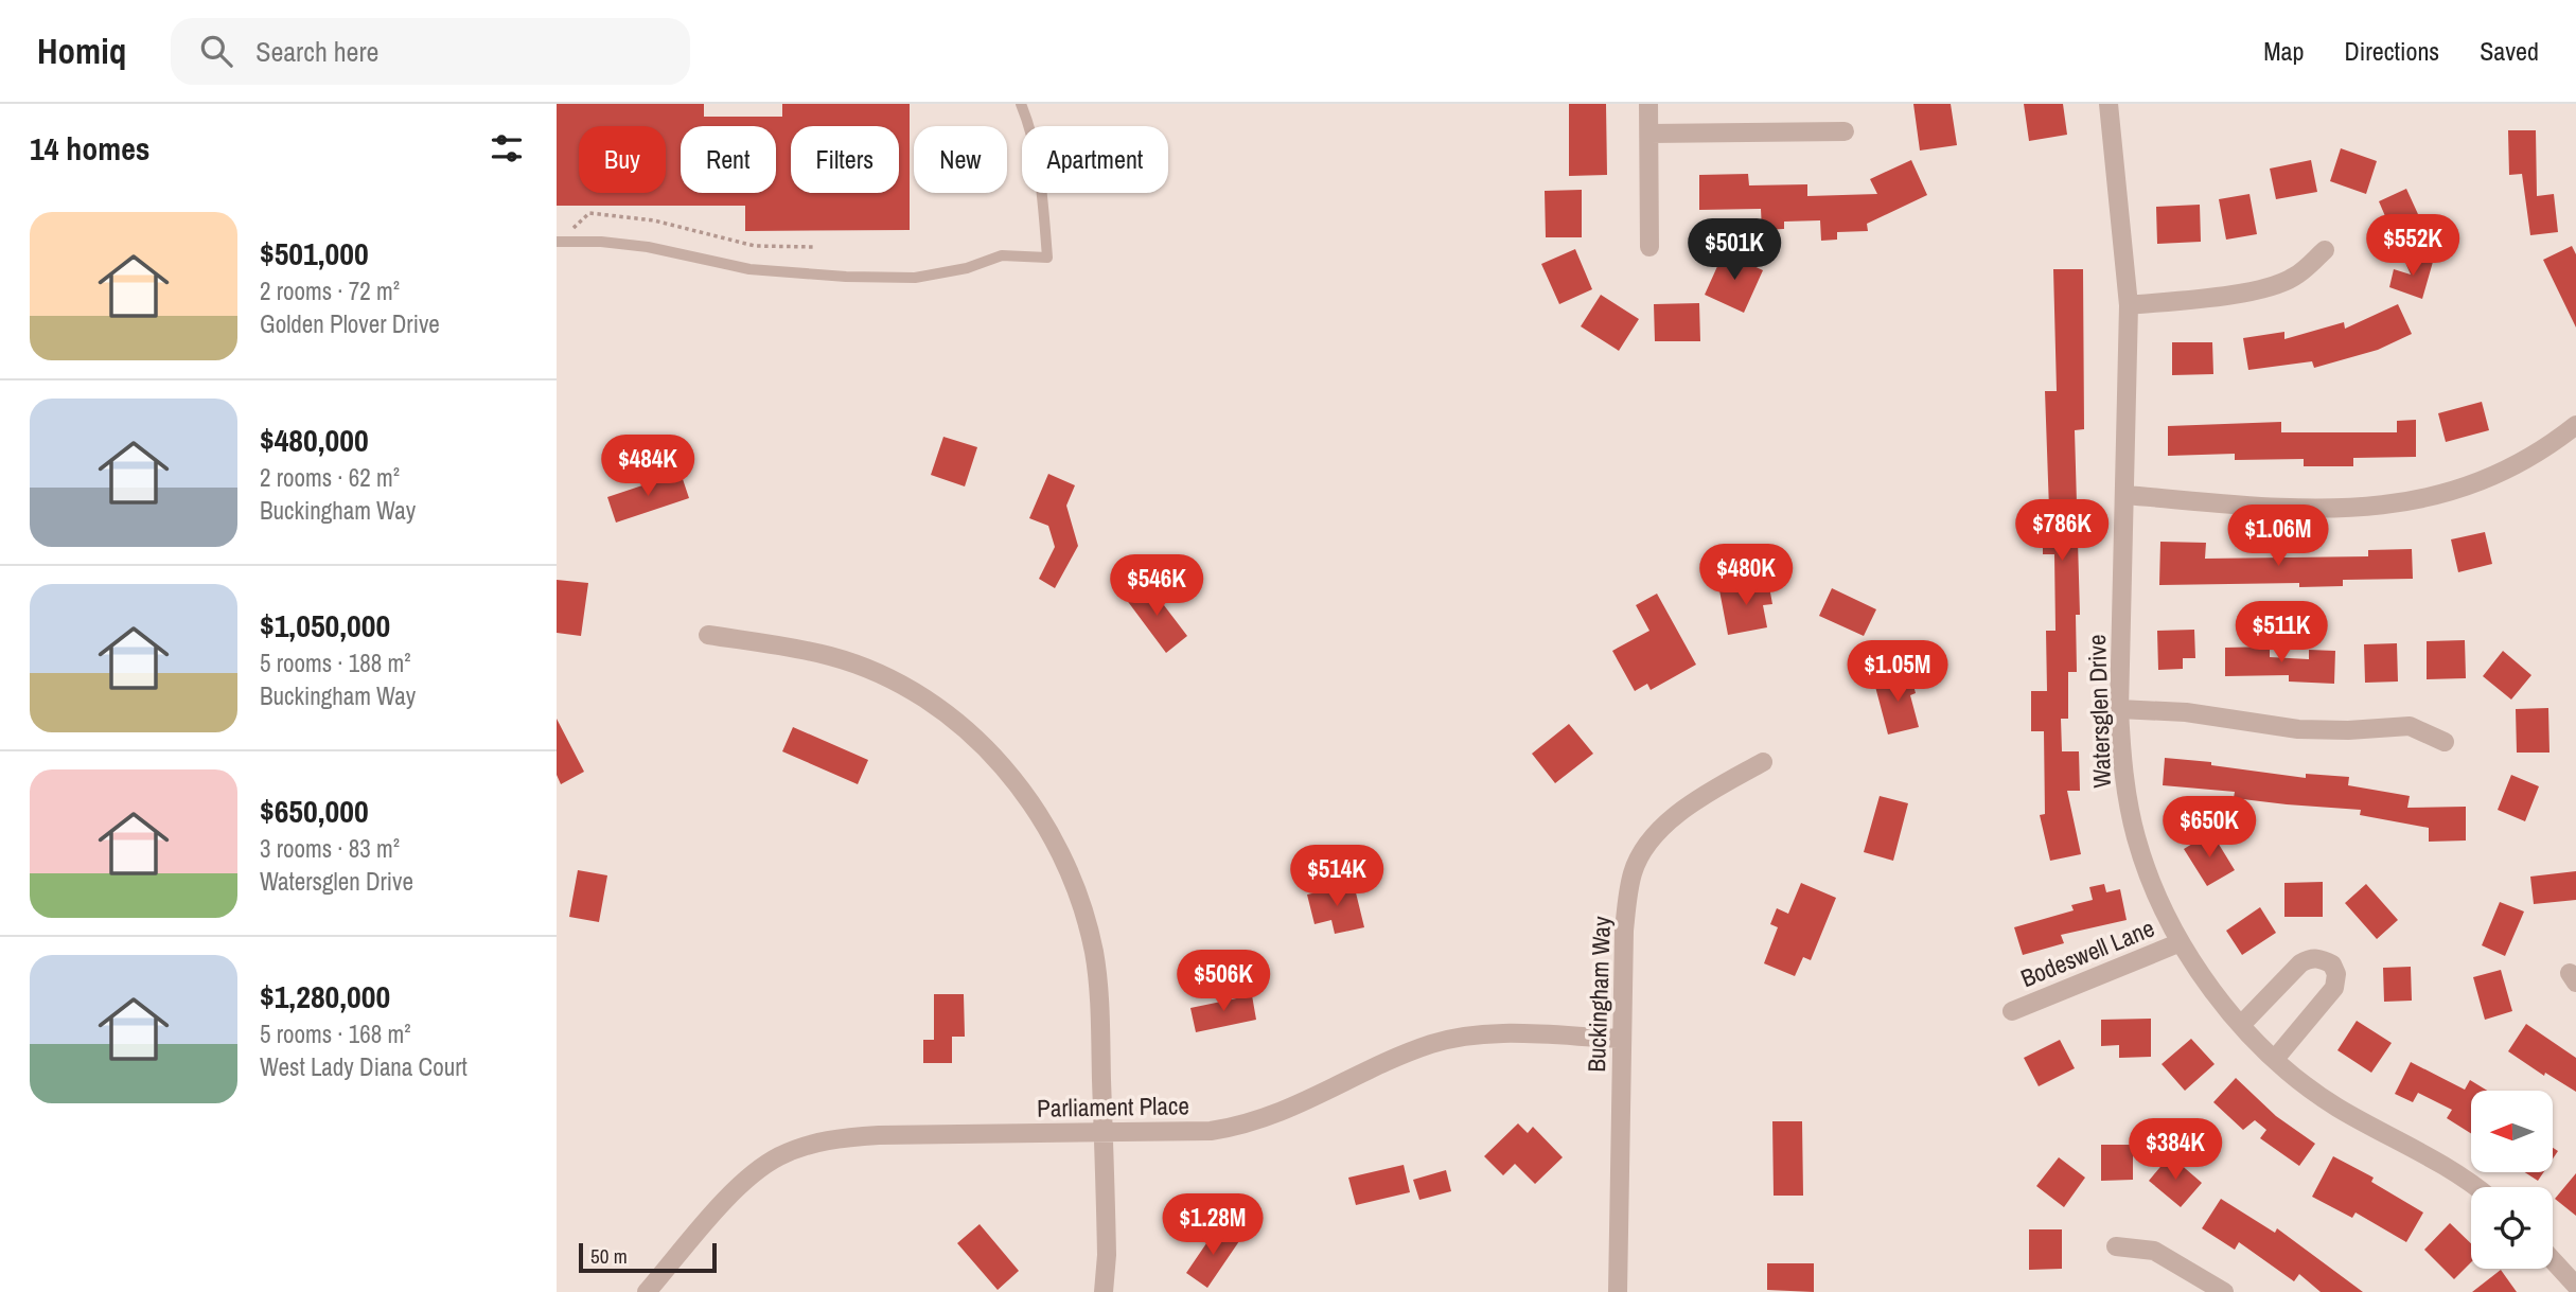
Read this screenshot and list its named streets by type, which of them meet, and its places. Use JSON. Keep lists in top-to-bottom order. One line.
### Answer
{"streets":{"street":["Watersglen Drive","Bodeswell Lane","Buckingham Way","Parliament Place"]},"crossings":[["Watersglen Drive","Bodeswell Lane"],["Buckingham Way","Parliament Place"]],"scale_bar":"50 m","north":"left","page":{"header":"Homiq","search":"Search here","nav":["Map","Directions","Saved"],"heading":"14 homes","chip":["Buy","Rent","Filters","New","Apartment"],"list":[{"name":"$501,000","note":"2 rooms · 72 m² · Golden Plover Drive"},{"name":"$480,000","note":"2 rooms · 62 m² · Buckingham Way"},{"name":"$1,050,000","note":"5 rooms · 188 m² · Buckingham Way"},{"name":"$650,000","note":"3 rooms · 83 m² · Watersglen Drive"},{"name":"$1,280,000","note":"5 rooms · 168 m² · West Lady Diana Court"}],"price":["$552K","$501K","$484K","$786K","$1.06M","$480K","$546K","$511K","$1.05M","$650K","$514K","$506K","$384K","$1.28M"],"scale":"50 m"}}
